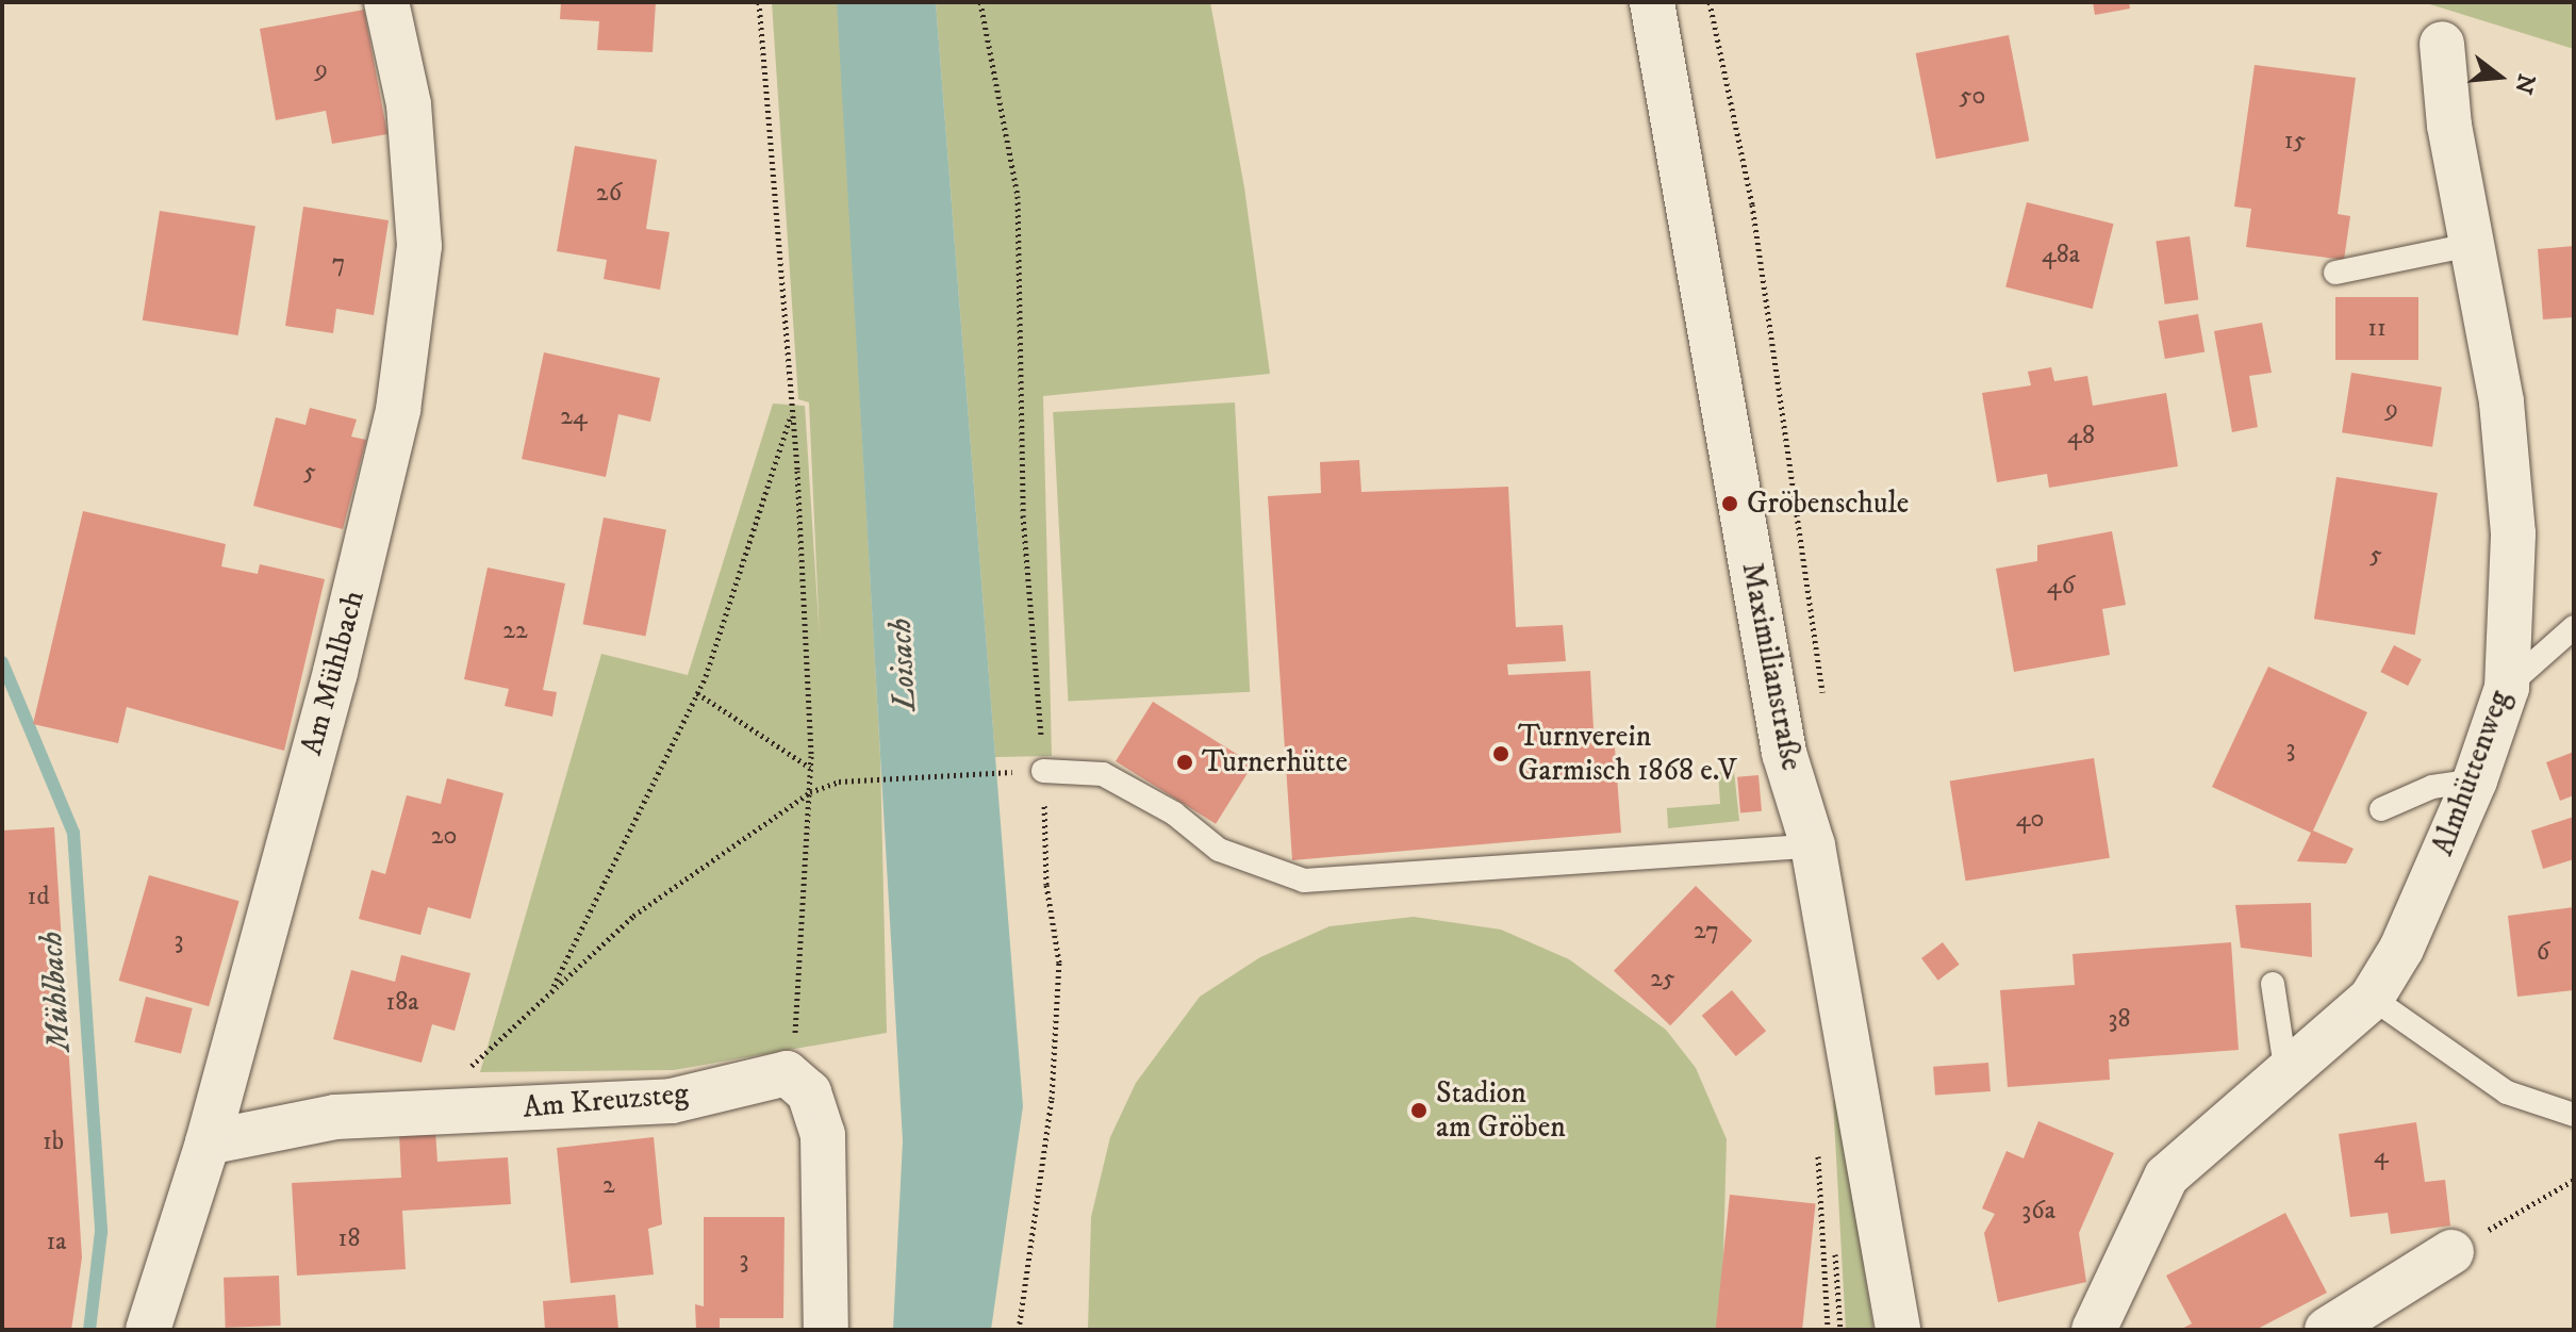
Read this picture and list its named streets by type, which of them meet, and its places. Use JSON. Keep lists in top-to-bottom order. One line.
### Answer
{"streets":{"street":["Maximilianstraße","Am Mühlbach","Almhüttenweg","Am Kreuzsteg"]},"crossings":[["Am Mühlbach","Am Kreuzsteg"]],"water":["Loisach","Mühlbach"],"places":["Gröbenschule","Turnverein Garmisch 1868 e.V","Turnerhütte","Stadion am Gröben"],"house_numbers":["9","50","15","26","48a","7","11","9","24","48","5","5","46","22","3","40","20","1d","27","3","6","25","18a","38","1b","4","2","36a","18","1a","3"],"north":"right"}
